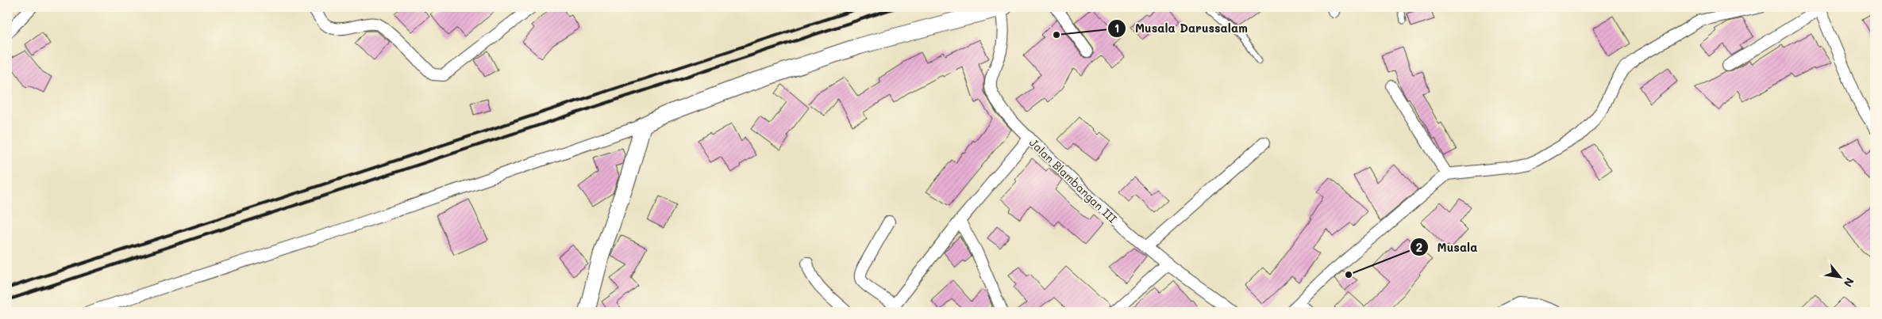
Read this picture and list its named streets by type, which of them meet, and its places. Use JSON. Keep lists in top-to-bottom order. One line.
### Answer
{"streets":{"street":["Jalan Blambangan III"]},"places":["Musala Darussalam","Musala"],"north":"bottom right"}
